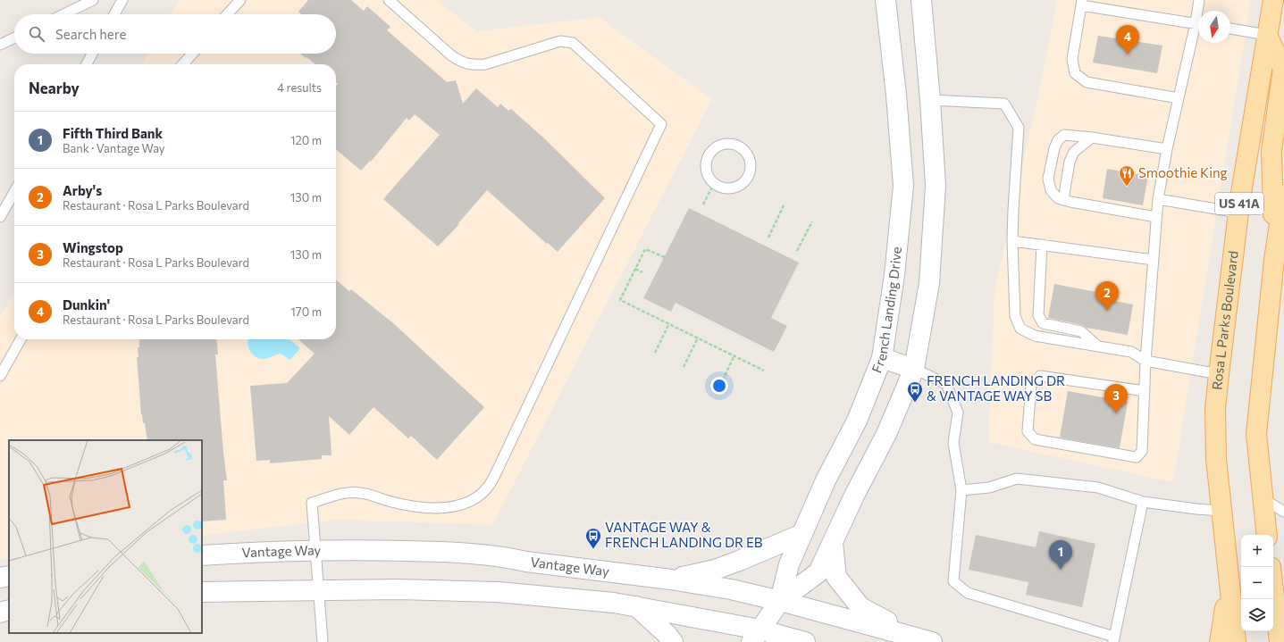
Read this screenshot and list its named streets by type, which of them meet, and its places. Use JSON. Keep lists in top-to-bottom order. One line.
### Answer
{"streets":{"main road":["US 41A","Rosa L Parks Boulevard"],"street":["French Landing Drive","Vantage Way"]},"crossings":[["French Landing Drive","Vantage Way"]],"places":{"restaurant":["Smoothie King"],"bus stop":["FRENCH LANDING DR & VANTAGE WAY SB","VANTAGE WAY & FRENCH LANDING DR EB"]},"north":"bottom","page":{"search":"Search here","pins":["4","2","3","1"],"heading":["Nearby","4 results"],"list":[{"mark":"1","name":"Fifth Third Bank","note":"Bank · Vantage Way","value":"120 m"},{"mark":"2","name":"Arby's","note":"Restaurant · Rosa L Parks Boulevard","value":"130 m"},{"mark":"3","name":"Wingstop","note":"Restaurant · Rosa L Parks Boulevard","value":"130 m"},{"mark":"4","name":"Dunkin'","note":"Restaurant · Rosa L Parks Boulevard","value":"170 m"}],"map_buttons":["+","−"]}}
